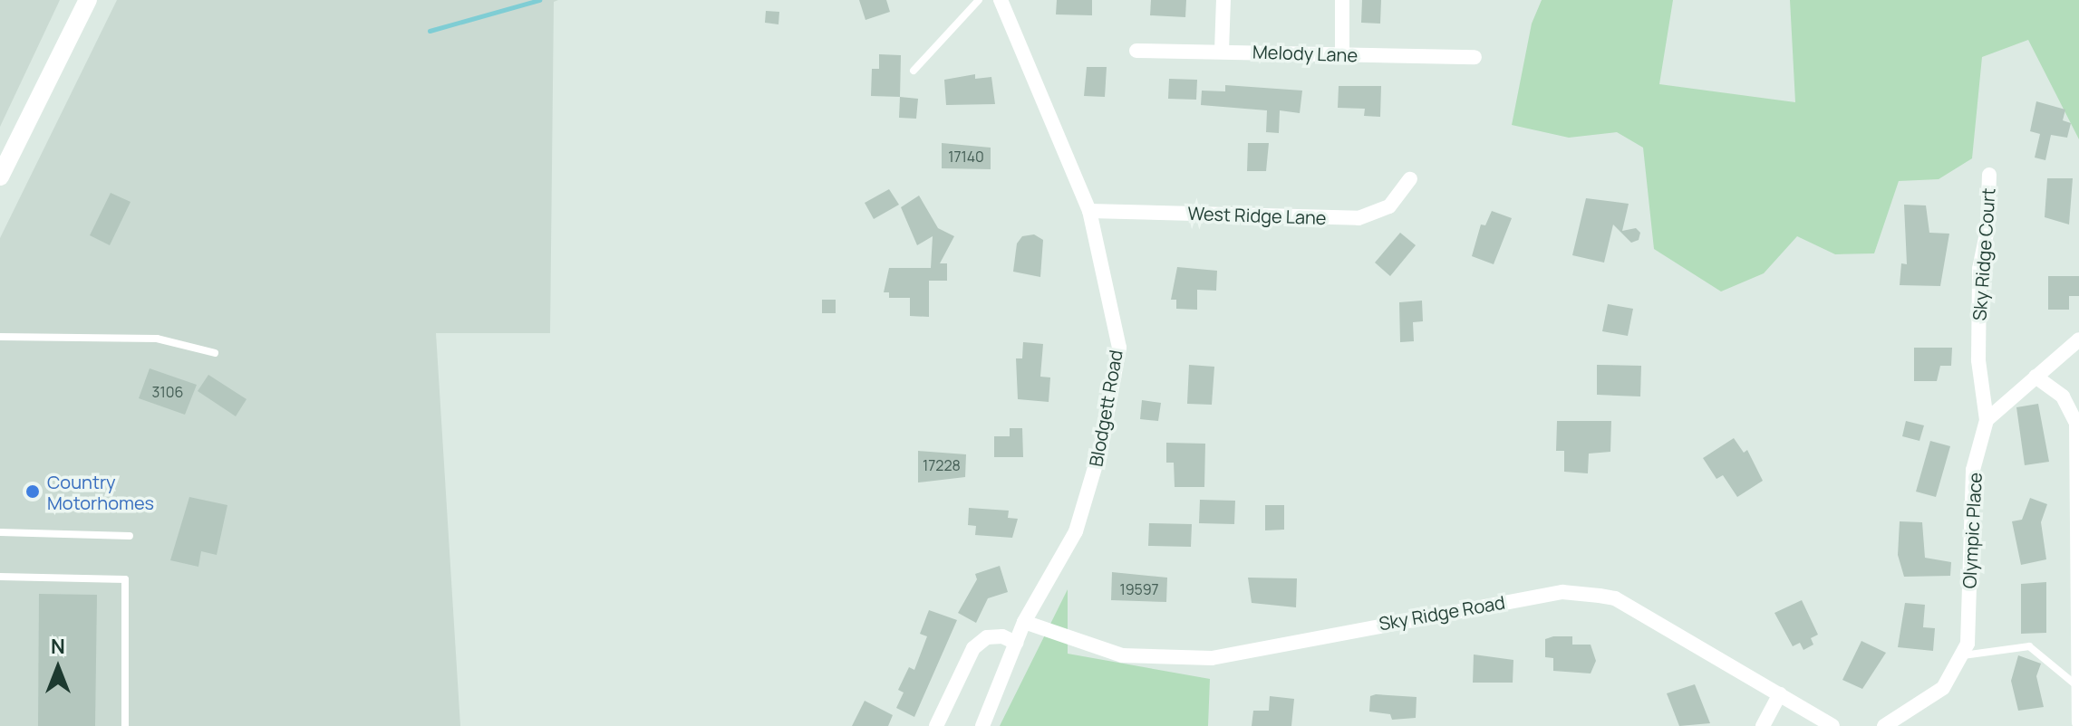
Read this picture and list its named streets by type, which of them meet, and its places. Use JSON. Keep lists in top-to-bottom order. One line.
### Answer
{"streets":{"street":["Melody Lane","West Ridge Lane","Sky Ridge Court","Blodgett Road","Olympic Place","Sky Ridge Road"]},"crossings":[["West Ridge Lane","Blodgett Road"],["Sky Ridge Court","Olympic Place"],["Blodgett Road","Sky Ridge Road"]],"places":["Country Motorhomes"],"house_numbers":["17140","3106","17228","19597"],"north":"top"}
